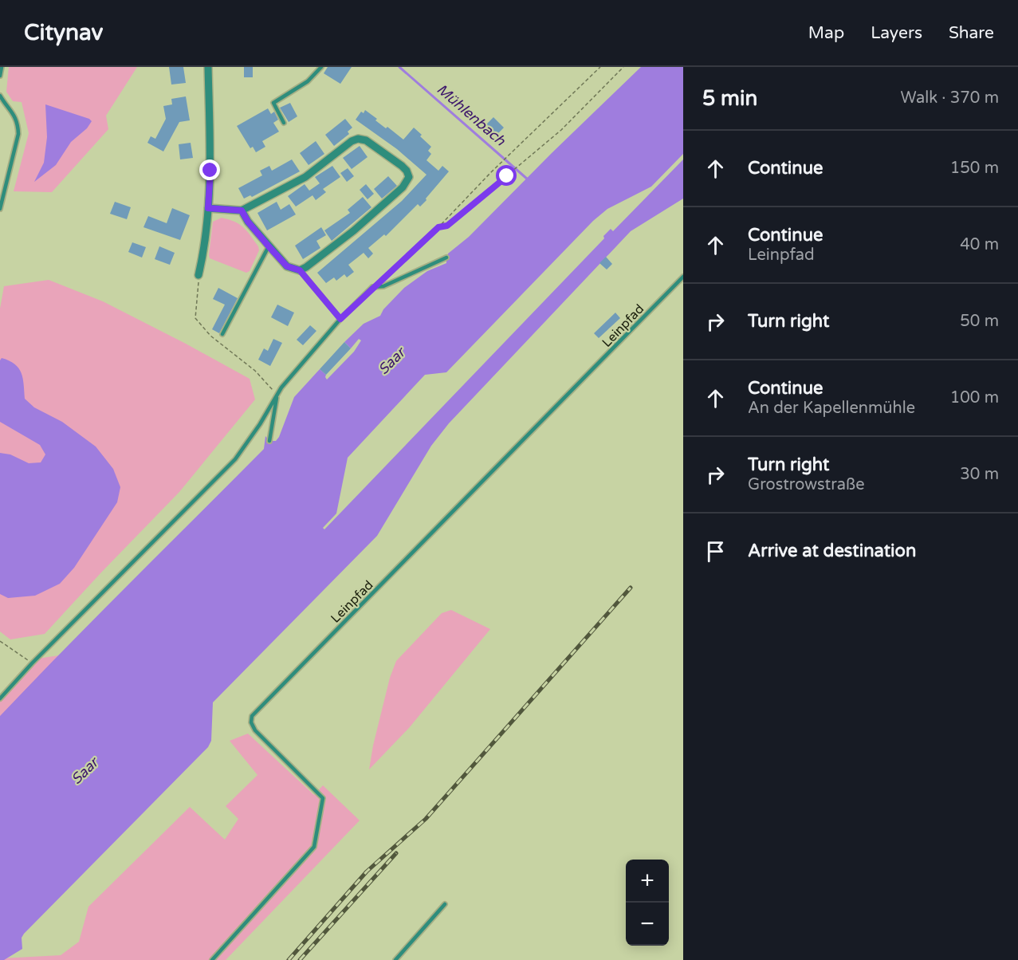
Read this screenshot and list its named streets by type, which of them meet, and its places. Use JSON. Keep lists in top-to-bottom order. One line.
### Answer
{"streets":{"lane":["Leinpfad"]},"water":["Mühlenbach","Saar"],"page":{"header":"Citynav","nav":["Map","Layers","Share"],"heading":["5 min","Walk · 370 m"],"list":[["Continue","150 m"],["Continue","Leinpfad","40 m"],["Turn right","50 m"],["Continue","An der Kapellenmühle","100 m"],["Turn right","Grostrowstraße","30 m"],"Arrive at destination"],"map_buttons":["+","−"]}}
